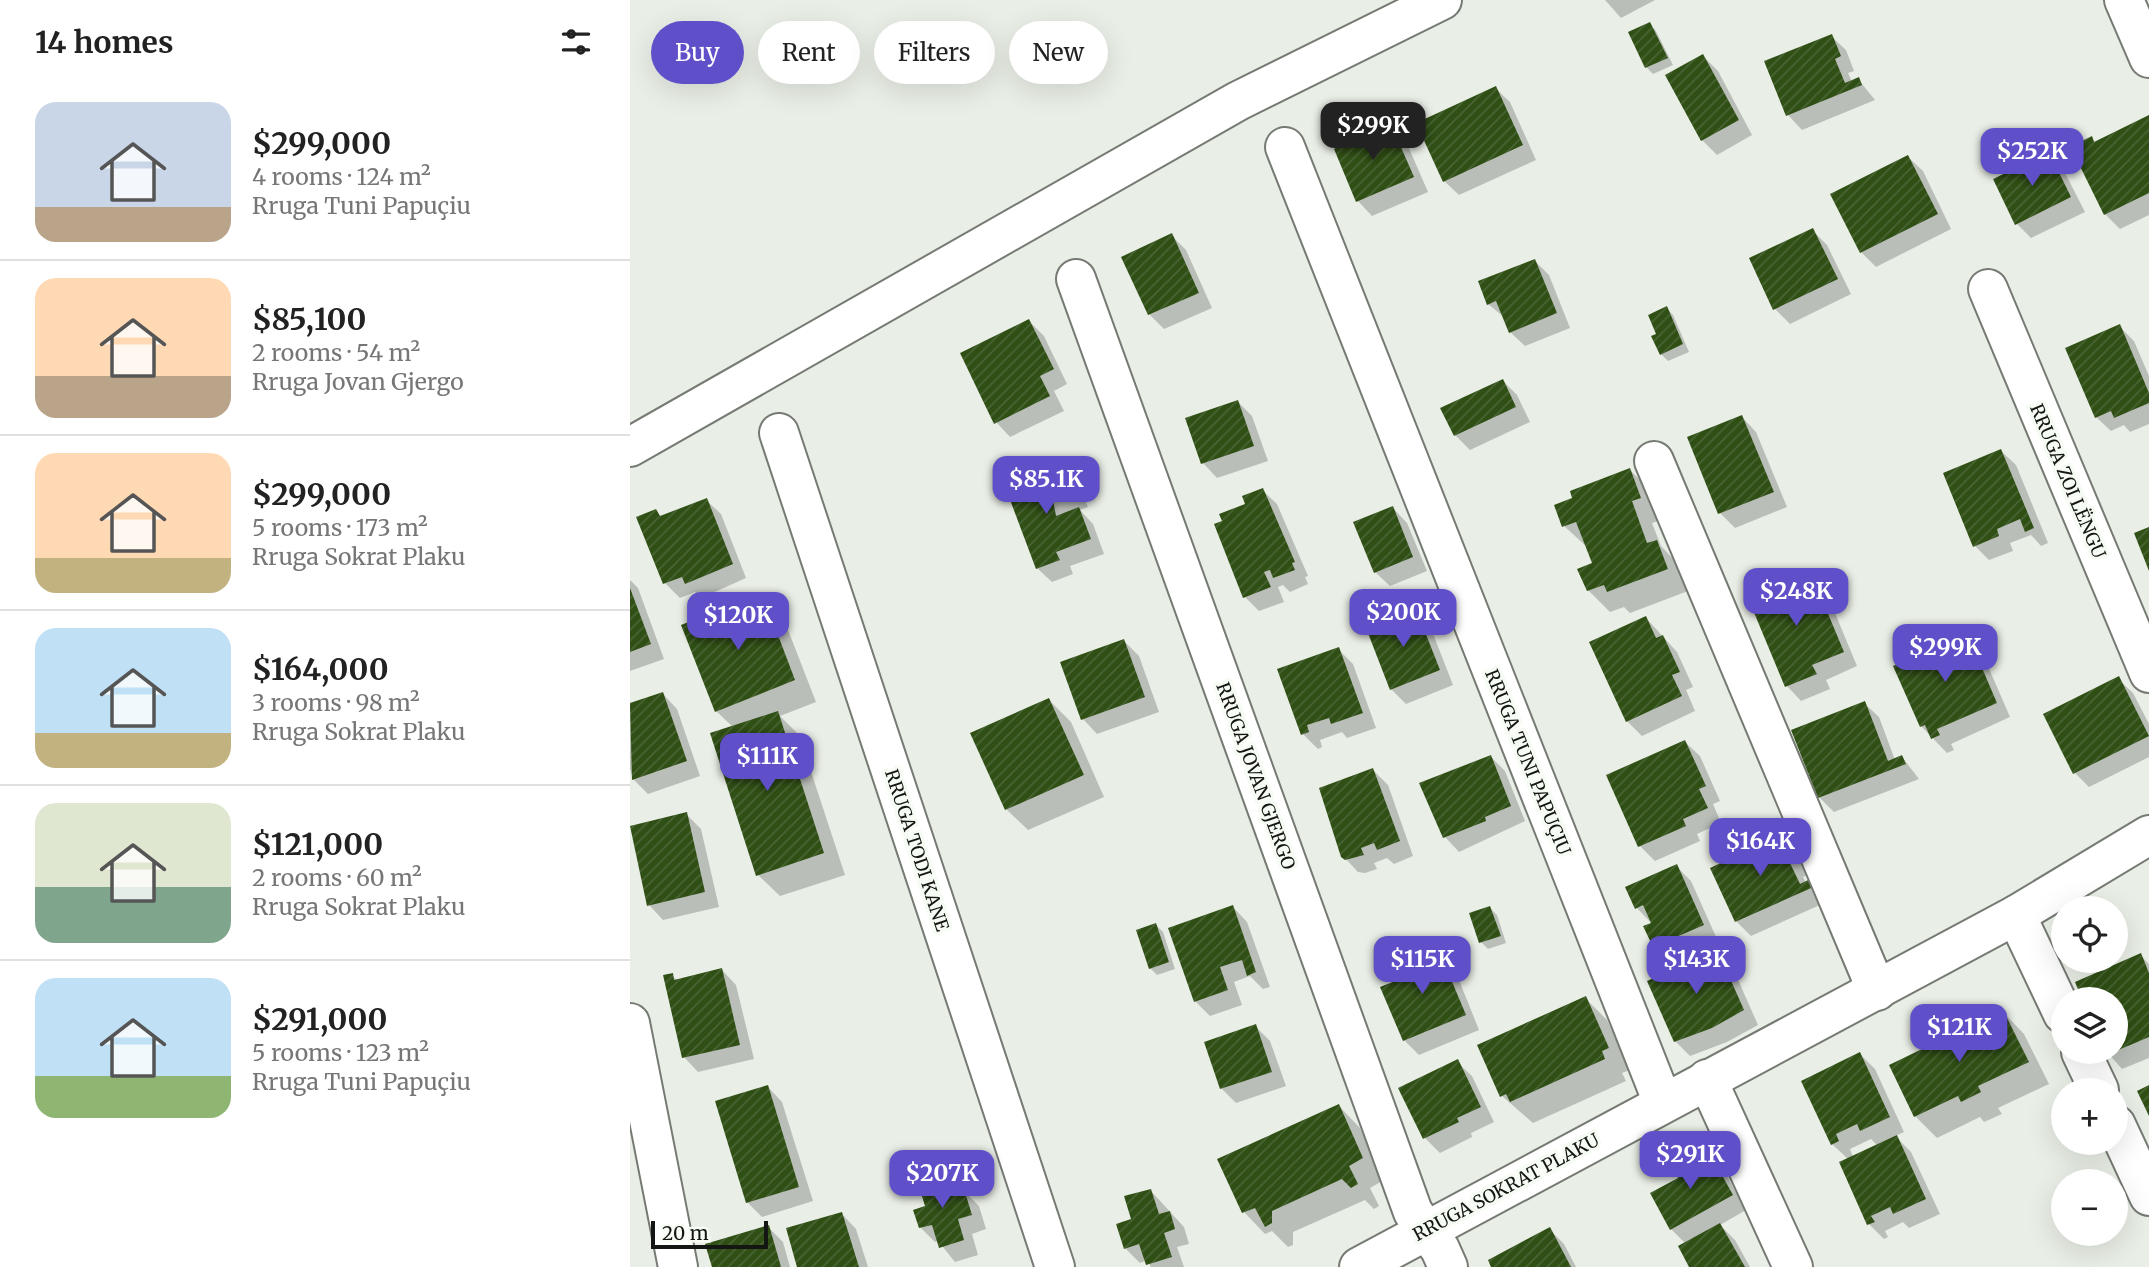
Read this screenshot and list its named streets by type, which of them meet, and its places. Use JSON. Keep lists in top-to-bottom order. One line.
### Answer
{"streets":{"street":["RRUGA ZOI LËNGU","RRUGA TUNI PAPUÇIU","RRUGA JOVAN GJERGO","RRUGA TODI KANE","RRUGA SOKRAT PLAKU"]},"crossings":[["RRUGA TUNI PAPUÇIU","RRUGA SOKRAT PLAKU"],["RRUGA JOVAN GJERGO","RRUGA SOKRAT PLAKU"]],"scale_bar":"20 m","page":{"heading":"14 homes","chip":["Buy","Rent","Filters","New"],"list":[{"name":"$299,000","note":"4 rooms · 124 m² · Rruga Tuni Papuçiu"},{"name":"$85,100","note":"2 rooms · 54 m² · Rruga Jovan Gjergo"},{"name":"$299,000","note":"5 rooms · 173 m² · Rruga Sokrat Plaku"},{"name":"$164,000","note":"3 rooms · 98 m² · Rruga Sokrat Plaku"},{"name":"$121,000","note":"2 rooms · 60 m² · Rruga Sokrat Plaku"},{"name":"$291,000","note":"5 rooms · 123 m² · Rruga Tuni Papuçiu"}],"price":["$299K","$252K","$85.1K","$248K","$200K","$120K","$299K","$111K","$164K","$115K","$143K","$121K","$291K","$207K"],"map_buttons":["+","−"],"scale":"20 m"}}
